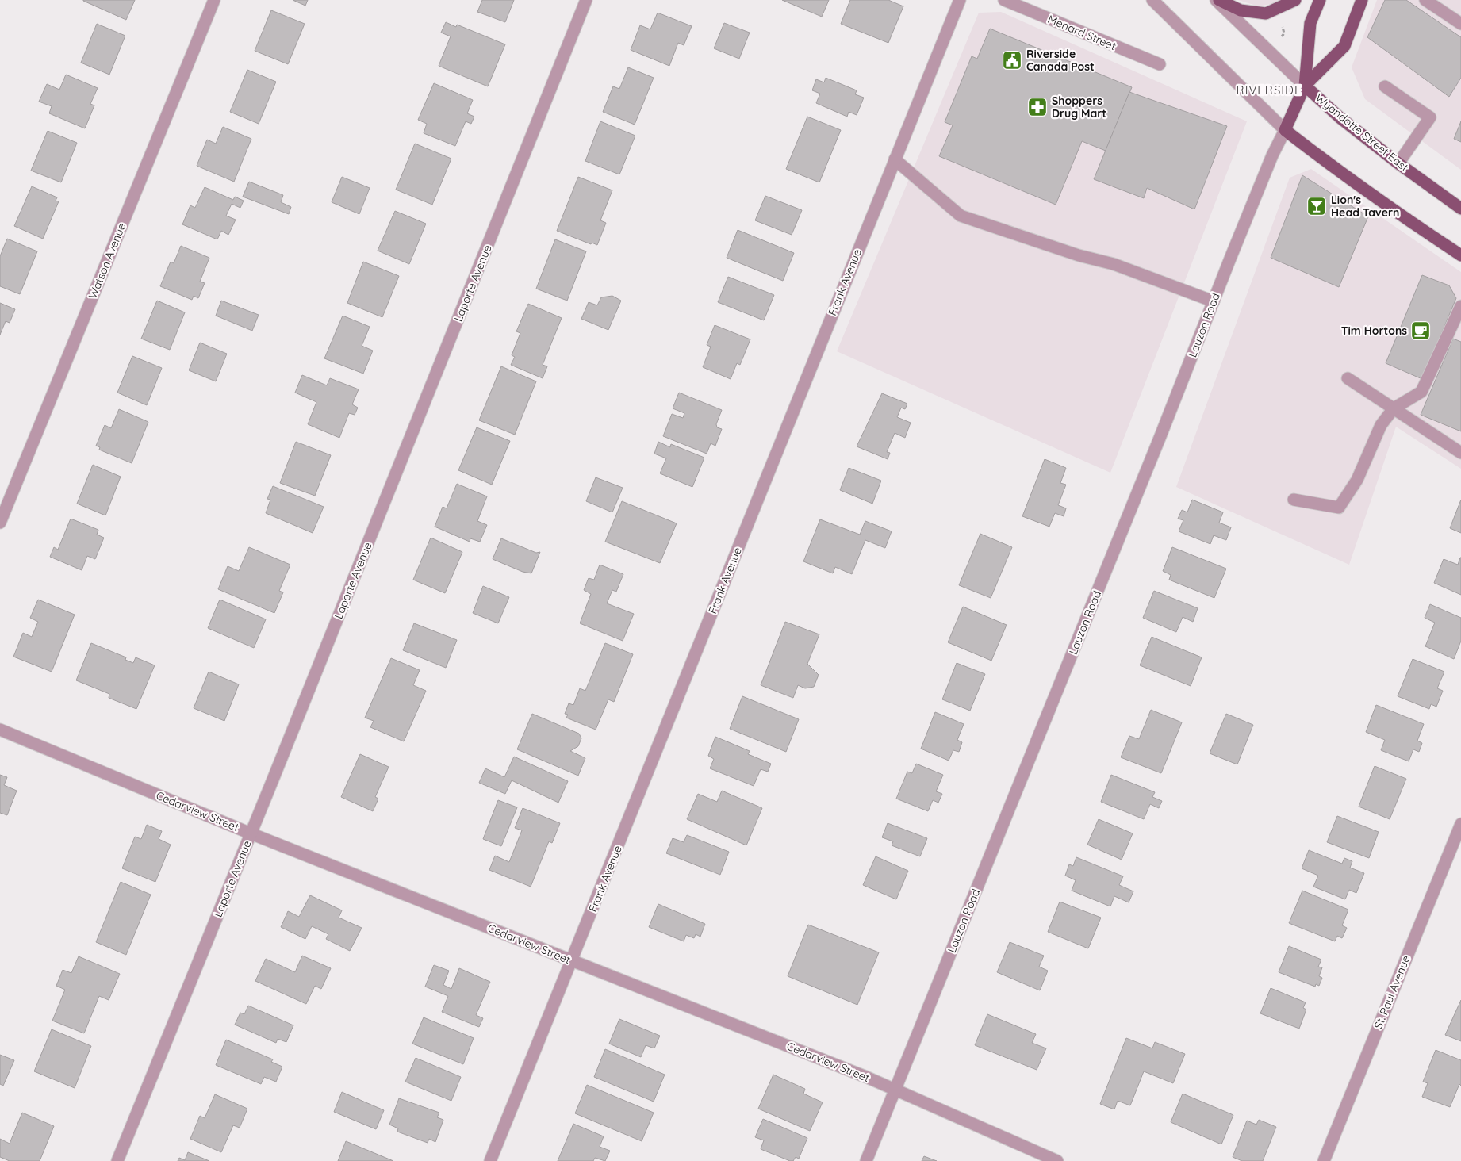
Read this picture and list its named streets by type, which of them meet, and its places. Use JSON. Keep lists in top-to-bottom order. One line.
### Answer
{"streets":{"main road":["Wyandotte Street East","Lauzon Road"],"street":["Menard Street","Watson Avenue","Frank Avenue","Laporte Avenue","Cedarview Street","St. Paul Avenue"]},"crossings":[["Wyandotte Street East","Lauzon Road"],["Frank Avenue","Cedarview Street"],["Laporte Avenue","Cedarview Street"],["Lauzon Road","Cedarview Street"]],"districts":["RIVERSIDE"],"places":{"public building":["Riverside Canada Post"],"pharmacy":["Shoppers Drug Mart"],"bar":["Lion's Head Tavern"],"cafe":["Tim Hortons"]}}
